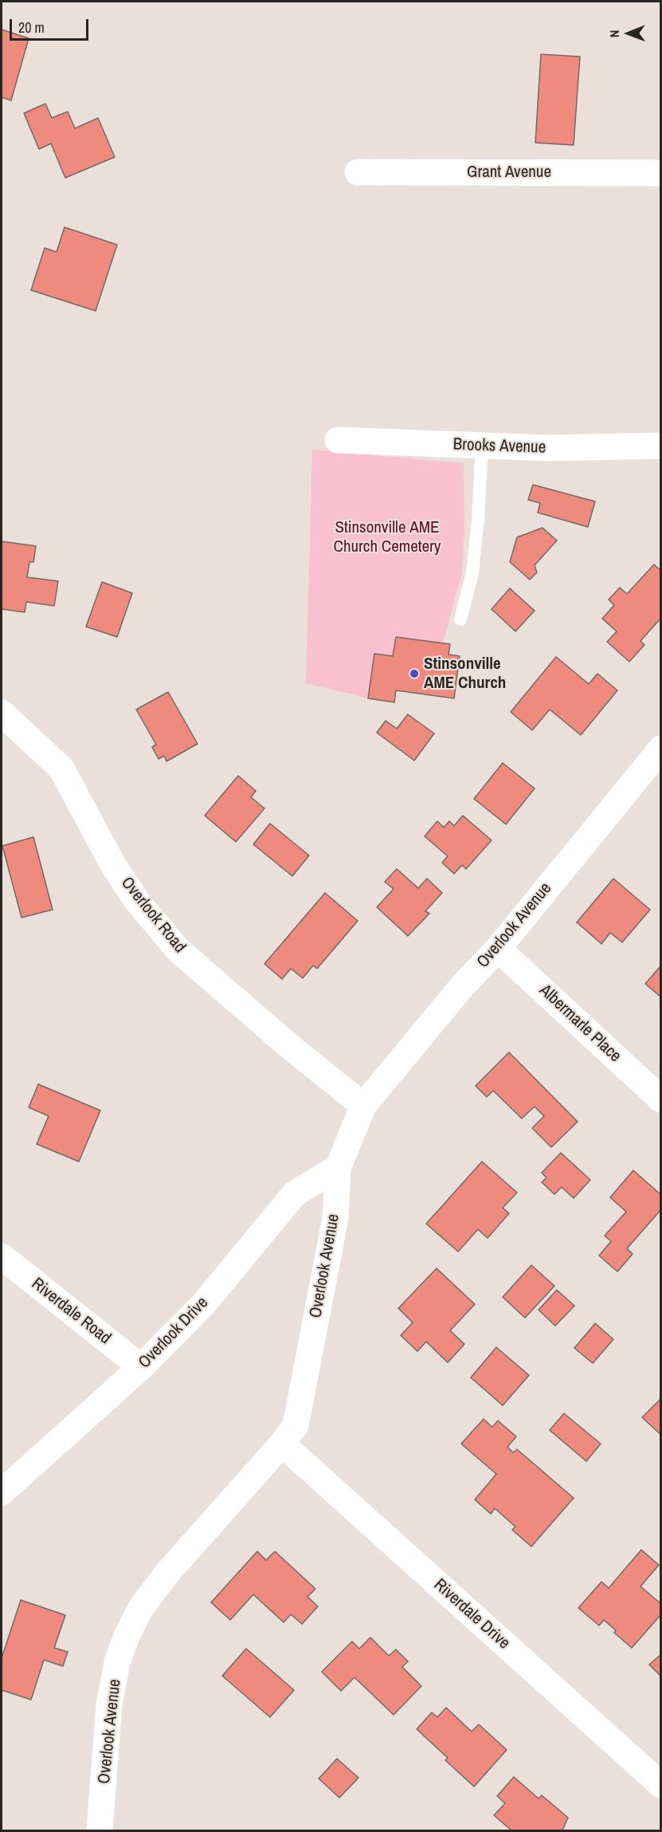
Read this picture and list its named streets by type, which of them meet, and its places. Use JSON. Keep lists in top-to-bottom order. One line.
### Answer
{"streets":{"street":["Grant Avenue","Brooks Avenue","Overlook Road","Overlook Avenue","Albermarle Place","Riverdale Road","Overlook Drive","Riverdale Drive"]},"crossings":[["Overlook Road","Overlook Avenue"],["Overlook Avenue","Albermarle Place"],["Overlook Avenue","Overlook Drive"],["Overlook Avenue","Riverdale Drive"],["Riverdale Road","Overlook Drive"]],"parks":["Stinsonville AME Church Cemetery"],"places":["Stinsonville AME Church"],"scale_bar":"20 m","north":"left"}
